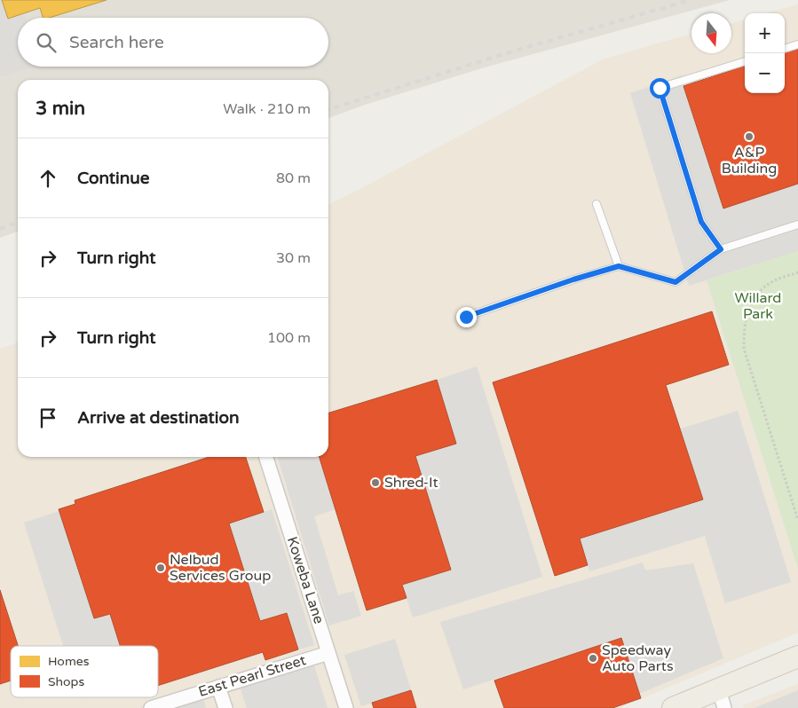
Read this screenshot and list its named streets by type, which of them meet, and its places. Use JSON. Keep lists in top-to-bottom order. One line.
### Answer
{"streets":{"street":["Koweba Lane","East Pearl Street"]},"crossings":[["Koweba Lane","East Pearl Street"]],"parks":["Willard Park"],"places":["A&P Building","Shred-It","Nelbud Services Group","Speedway Auto Parts"],"legend":["Homes","Shops"],"north":"bottom","page":{"map_buttons":["+","−"],"search":"Search here","heading":["3 min","Walk · 210 m"],"list":[["Continue","80 m"],["Turn right","30 m"],["Turn right","100 m"],"Arrive at destination"]}}
